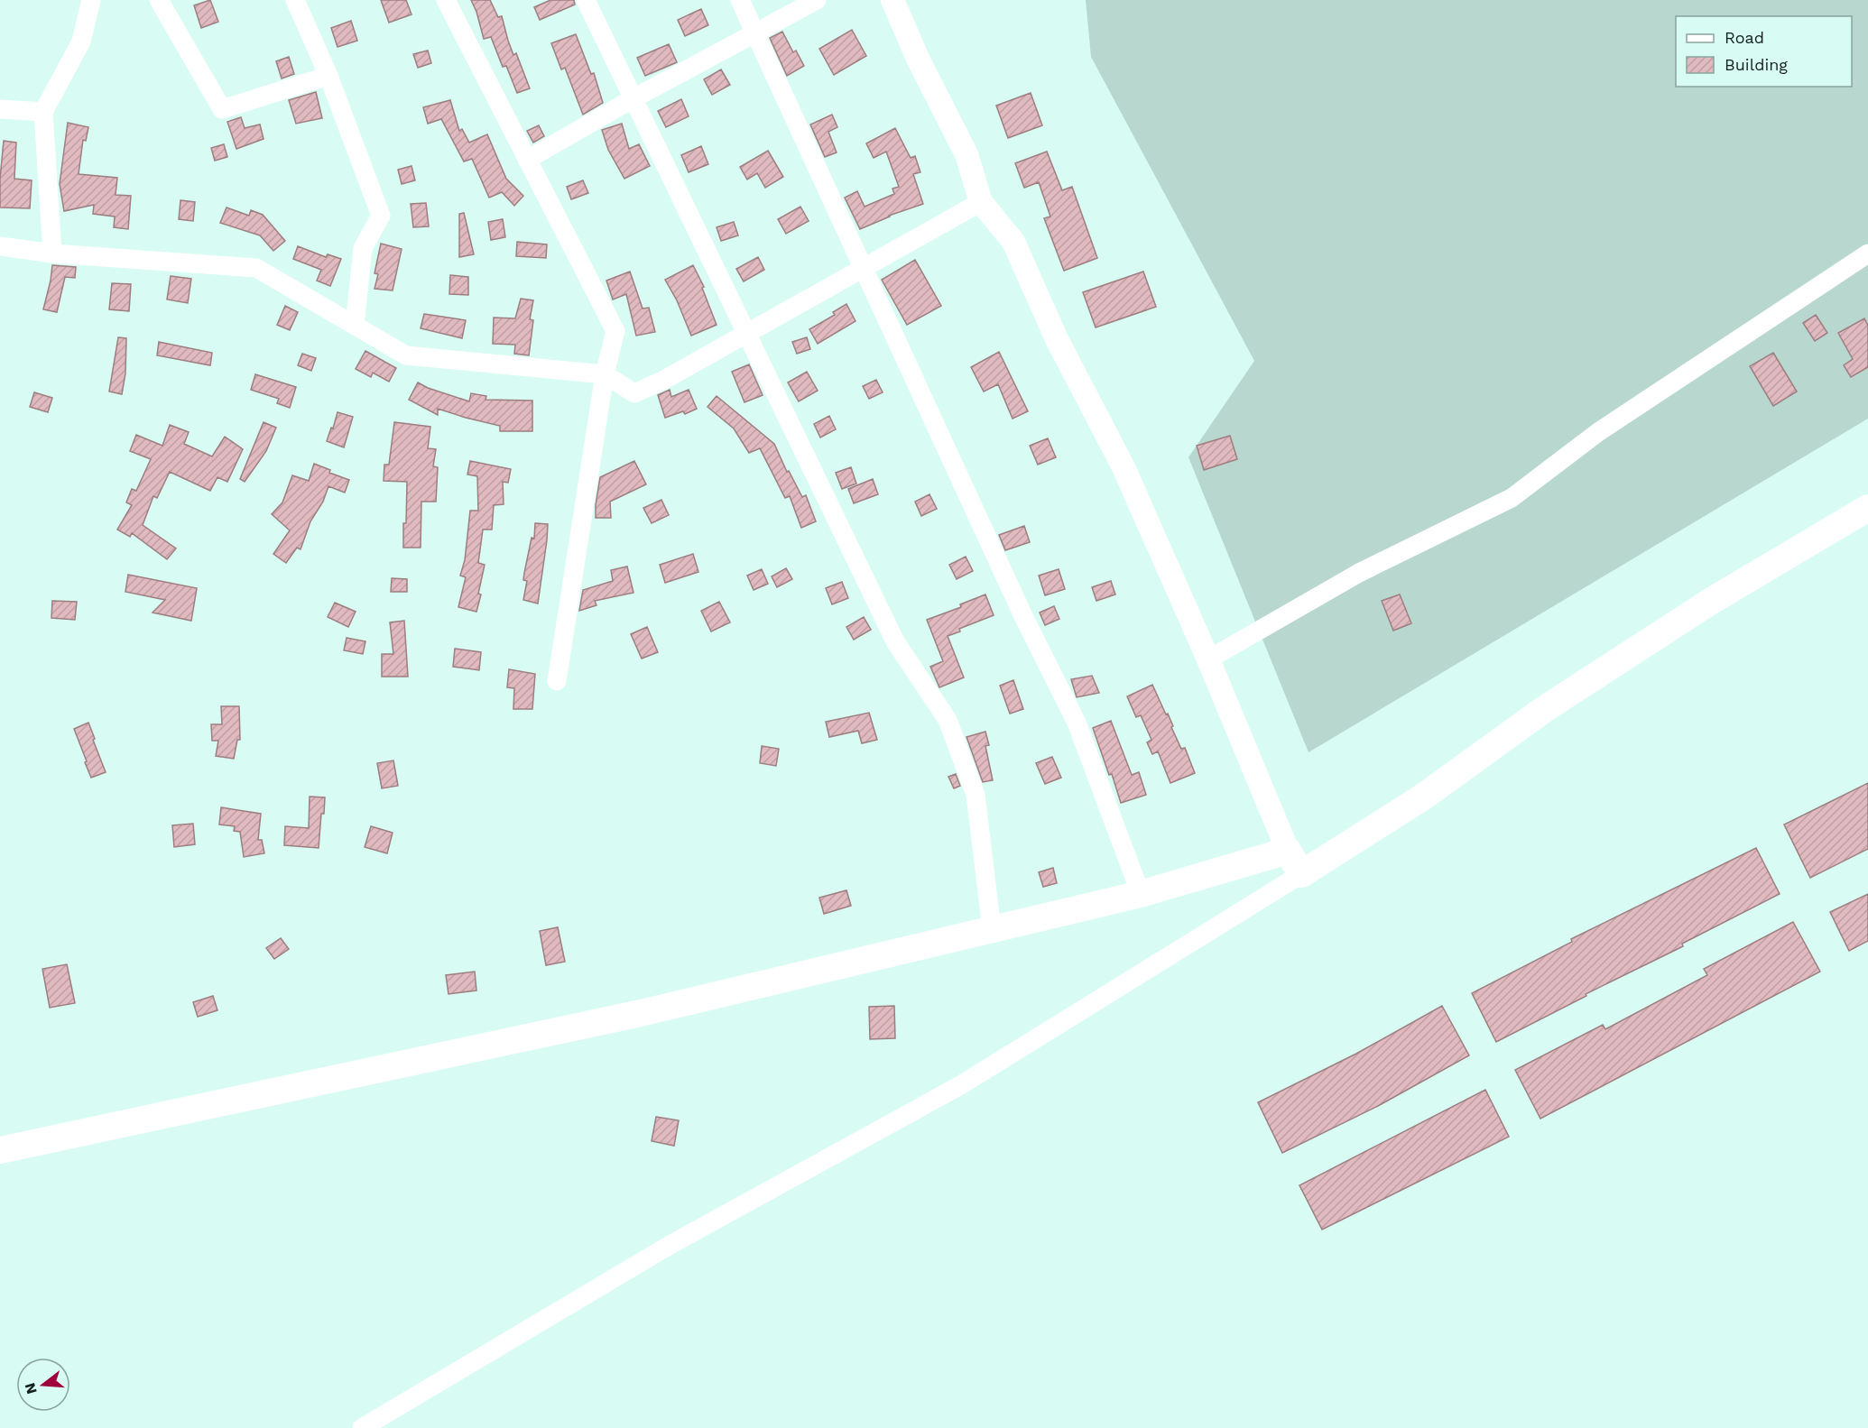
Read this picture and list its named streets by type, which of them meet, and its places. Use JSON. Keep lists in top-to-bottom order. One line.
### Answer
{"legend":["Road","Building"],"north":"left"}
